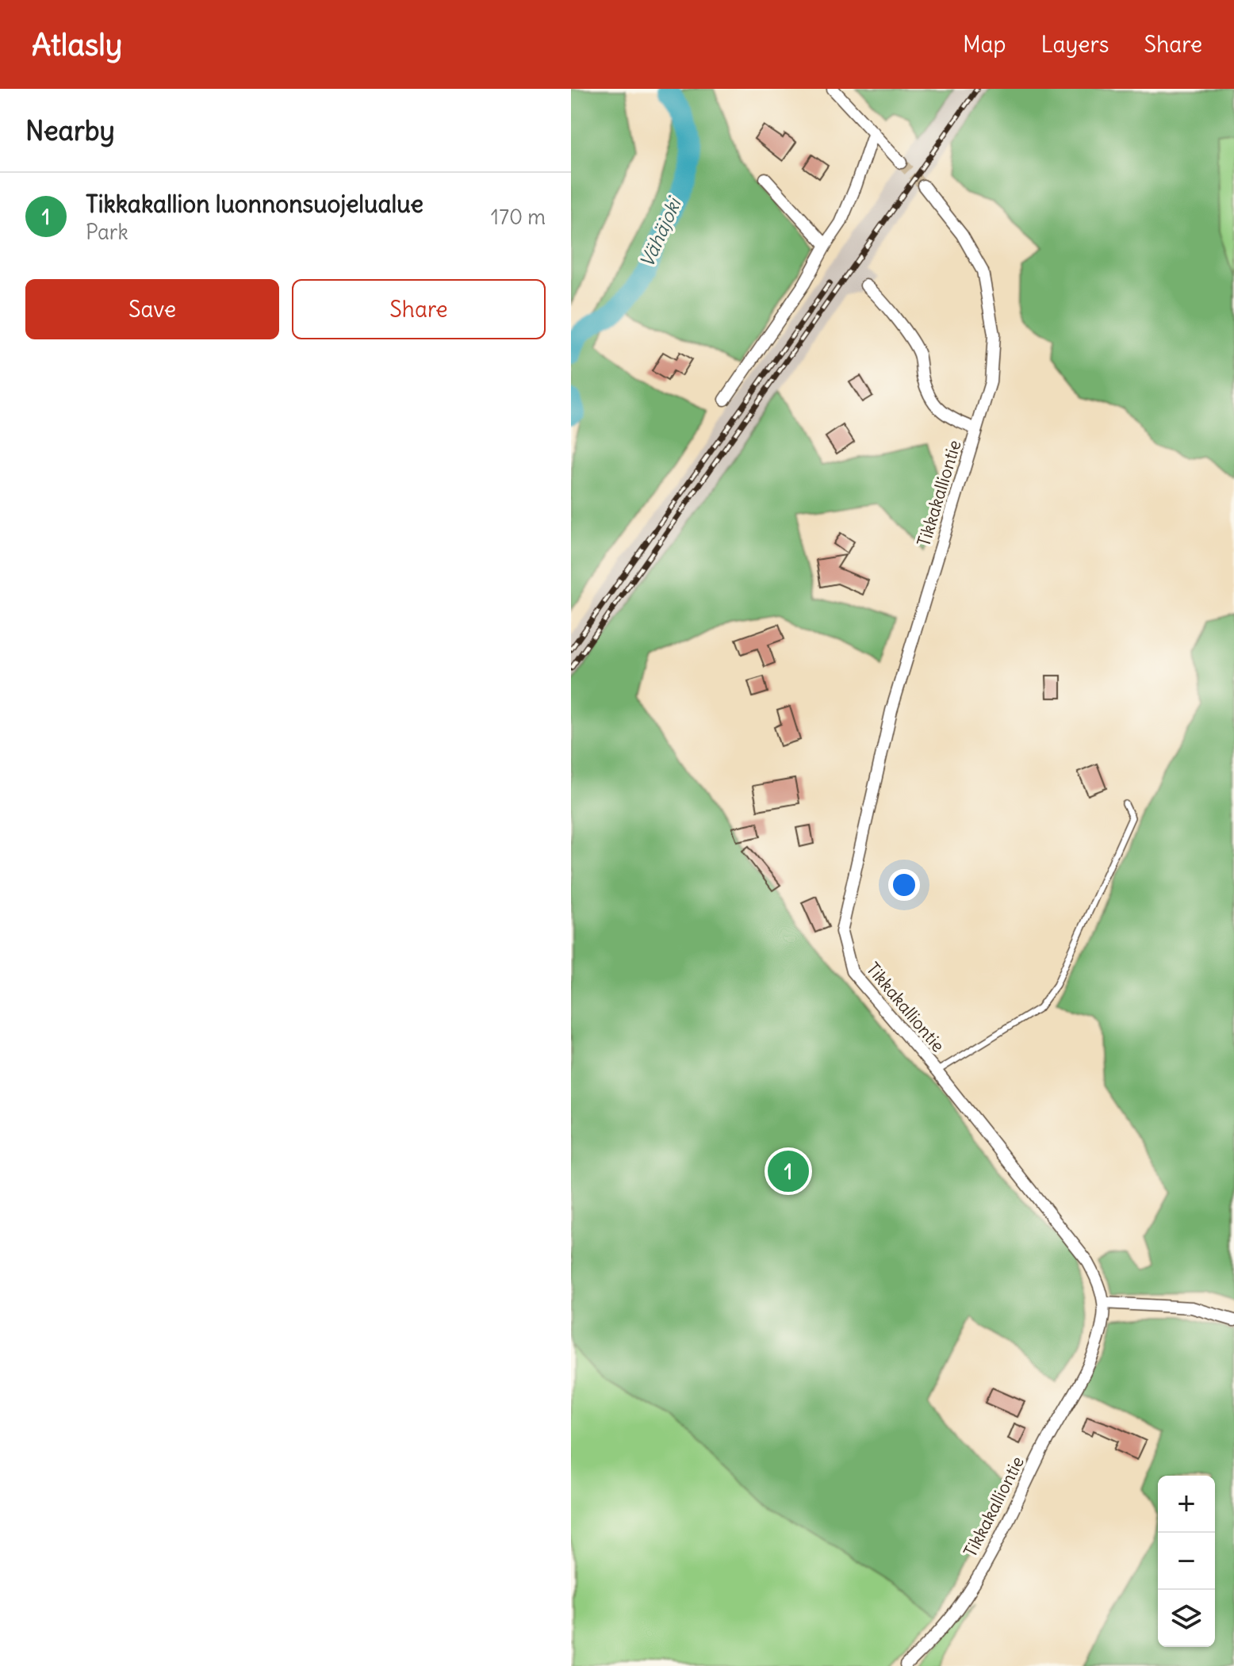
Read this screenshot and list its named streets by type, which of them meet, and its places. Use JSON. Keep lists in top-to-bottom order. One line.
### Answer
{"streets":{"street":["Tikkakalliontie"]},"water":["Vähäjoki"],"page":{"header":"Atlasly","nav":["Map","Layers","Share"],"heading":"Nearby","list":[{"mark":"1","name":"Tikkakallion luonnonsuojelualue","note":"Park","value":"170 m"}],"buttons":["Save","Share"],"pins":"1","map_buttons":["+","−"]}}
